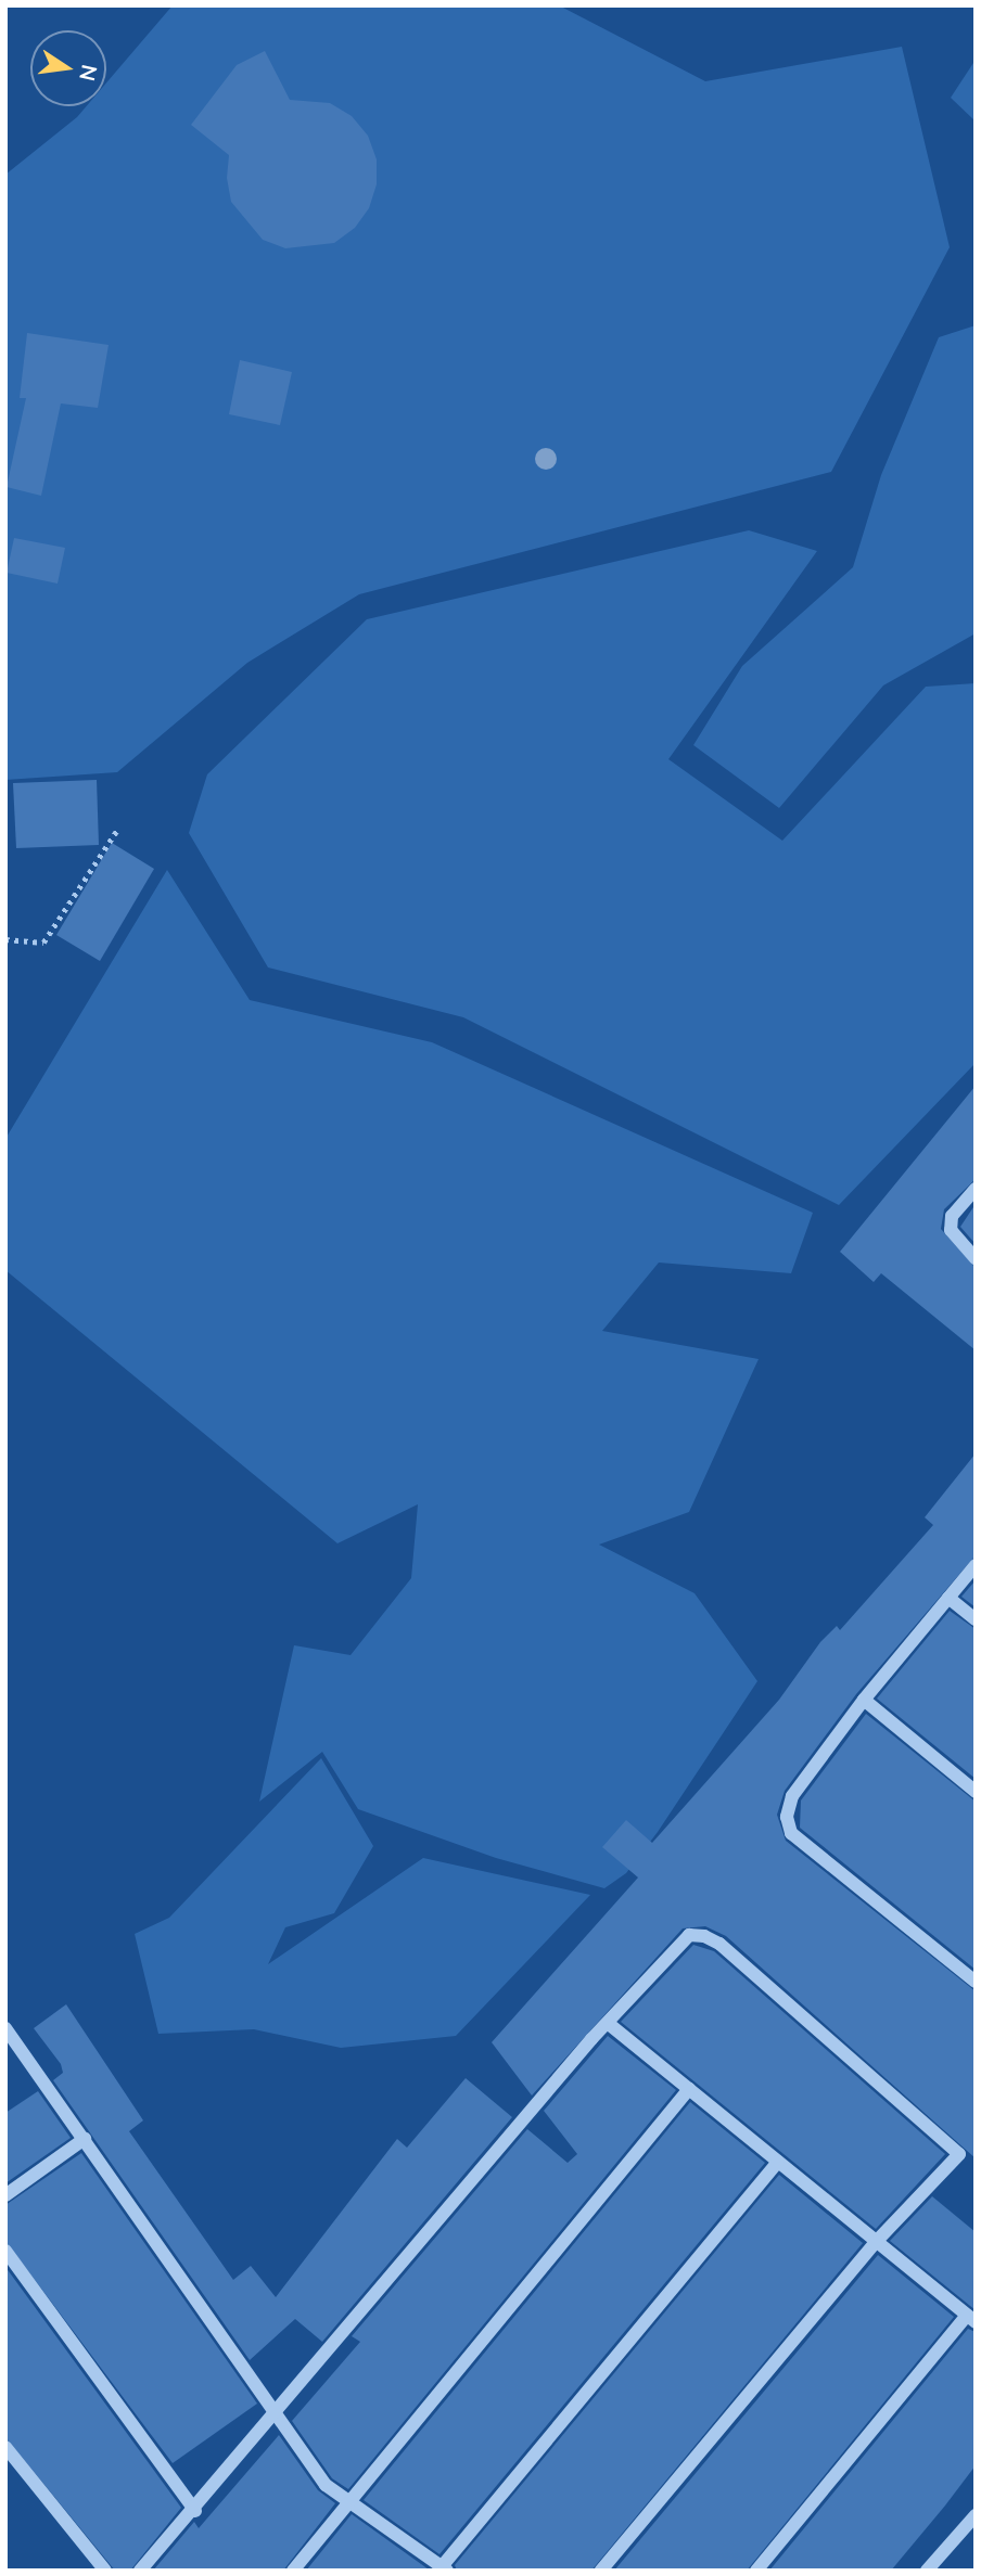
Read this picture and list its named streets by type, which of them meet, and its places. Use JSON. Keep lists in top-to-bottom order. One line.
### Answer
{"north":"right"}
